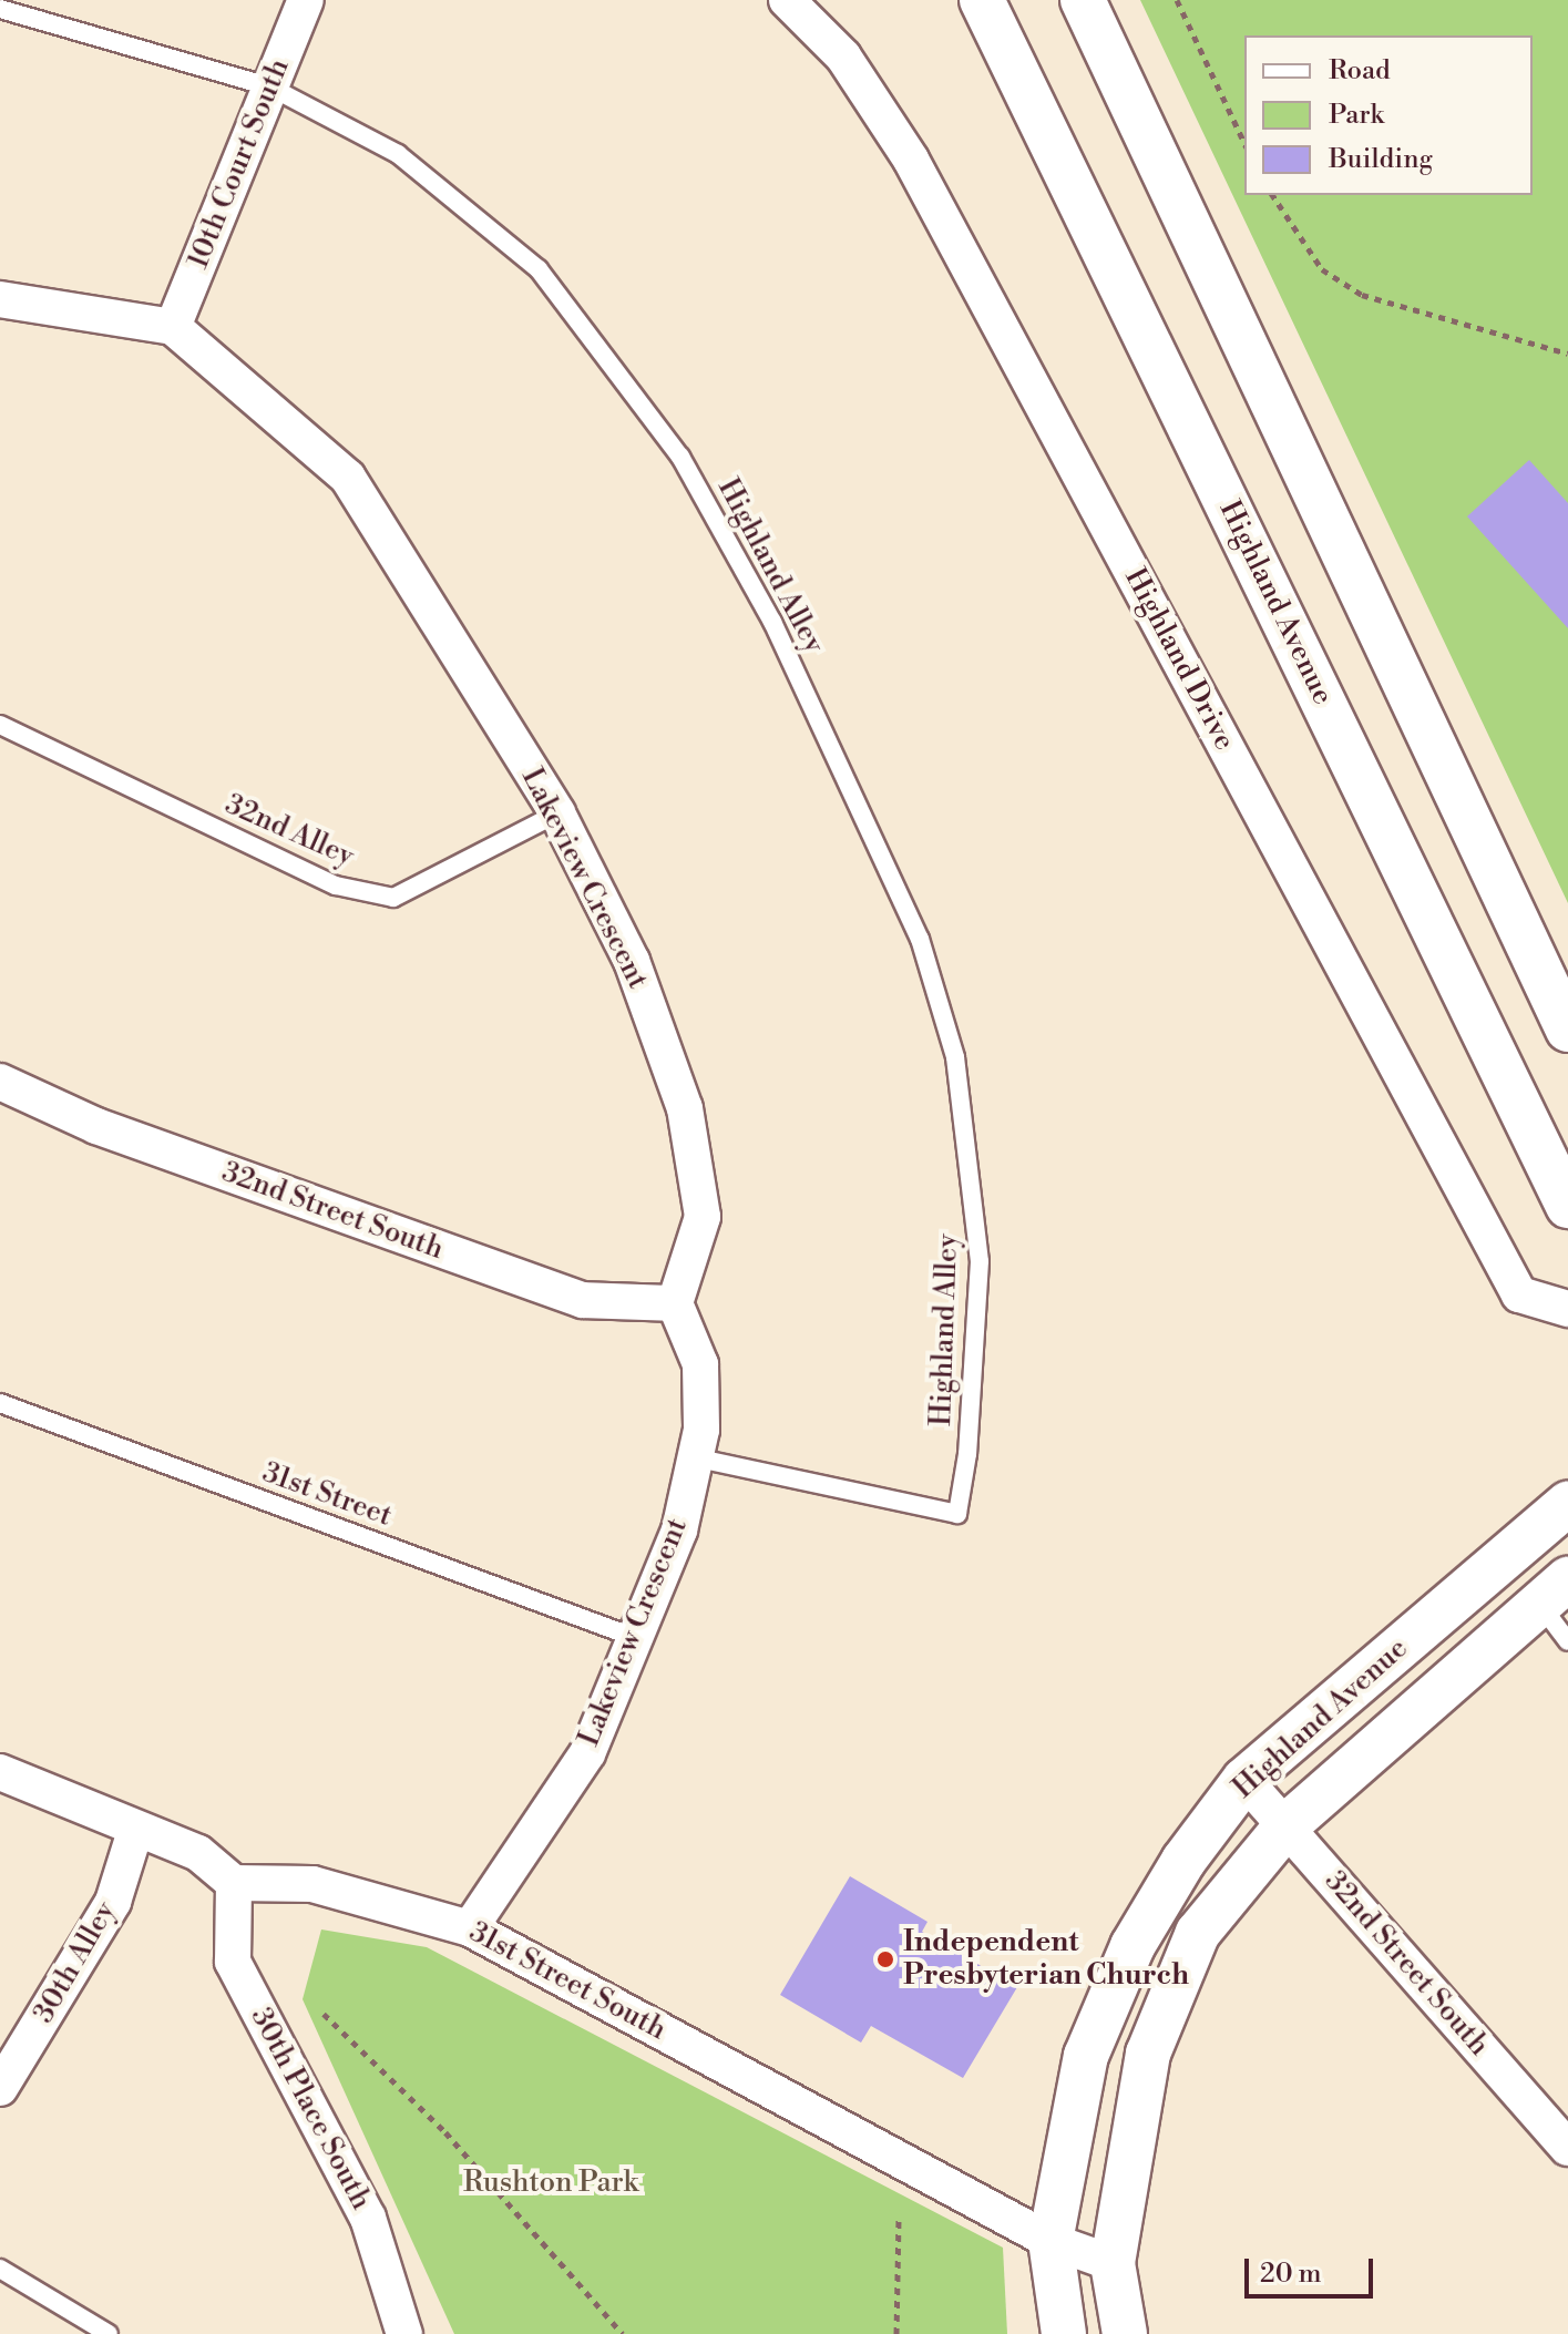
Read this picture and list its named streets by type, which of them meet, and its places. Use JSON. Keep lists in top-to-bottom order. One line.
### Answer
{"streets":{"street":["10th Court South","Highland Avenue","Highland Drive","Lakeview Crescent","32nd Street South","30th Alley","31st Street South","30th Place South"],"lane":["Highland Alley","32nd Alley","31st Street"]},"crossings":[["10th Court South","Highland Alley"],["10th Court South","Lakeview Crescent"],["Highland Alley","Lakeview Crescent"],["Highland Avenue","32nd Street South"],["Highland Avenue","31st Street South"],["32nd Alley","Lakeview Crescent"],["Lakeview Crescent","32nd Street South"],["Lakeview Crescent","31st Street"],["Lakeview Crescent","31st Street South"],["31st Street South","30th Place South"]],"parks":["Rushton Park"],"places":["Independent Presbyterian Church"],"legend":["Road","Park","Building"],"scale_bar":"20 m"}
